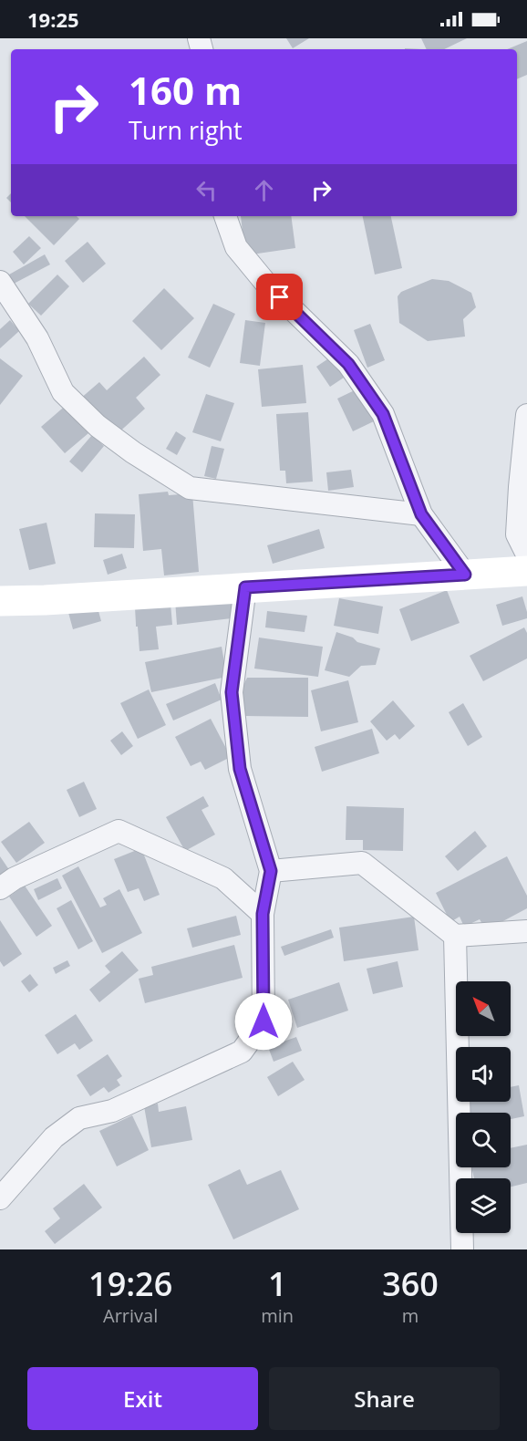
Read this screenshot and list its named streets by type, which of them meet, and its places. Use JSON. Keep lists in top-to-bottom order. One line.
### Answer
{"north":"top left","page":{"status":"19:25","turn":["160 m","Turn right"],"eta":["19:26","Arrival","1","min","360","m"],"buttons":["Exit","Share"]}}
